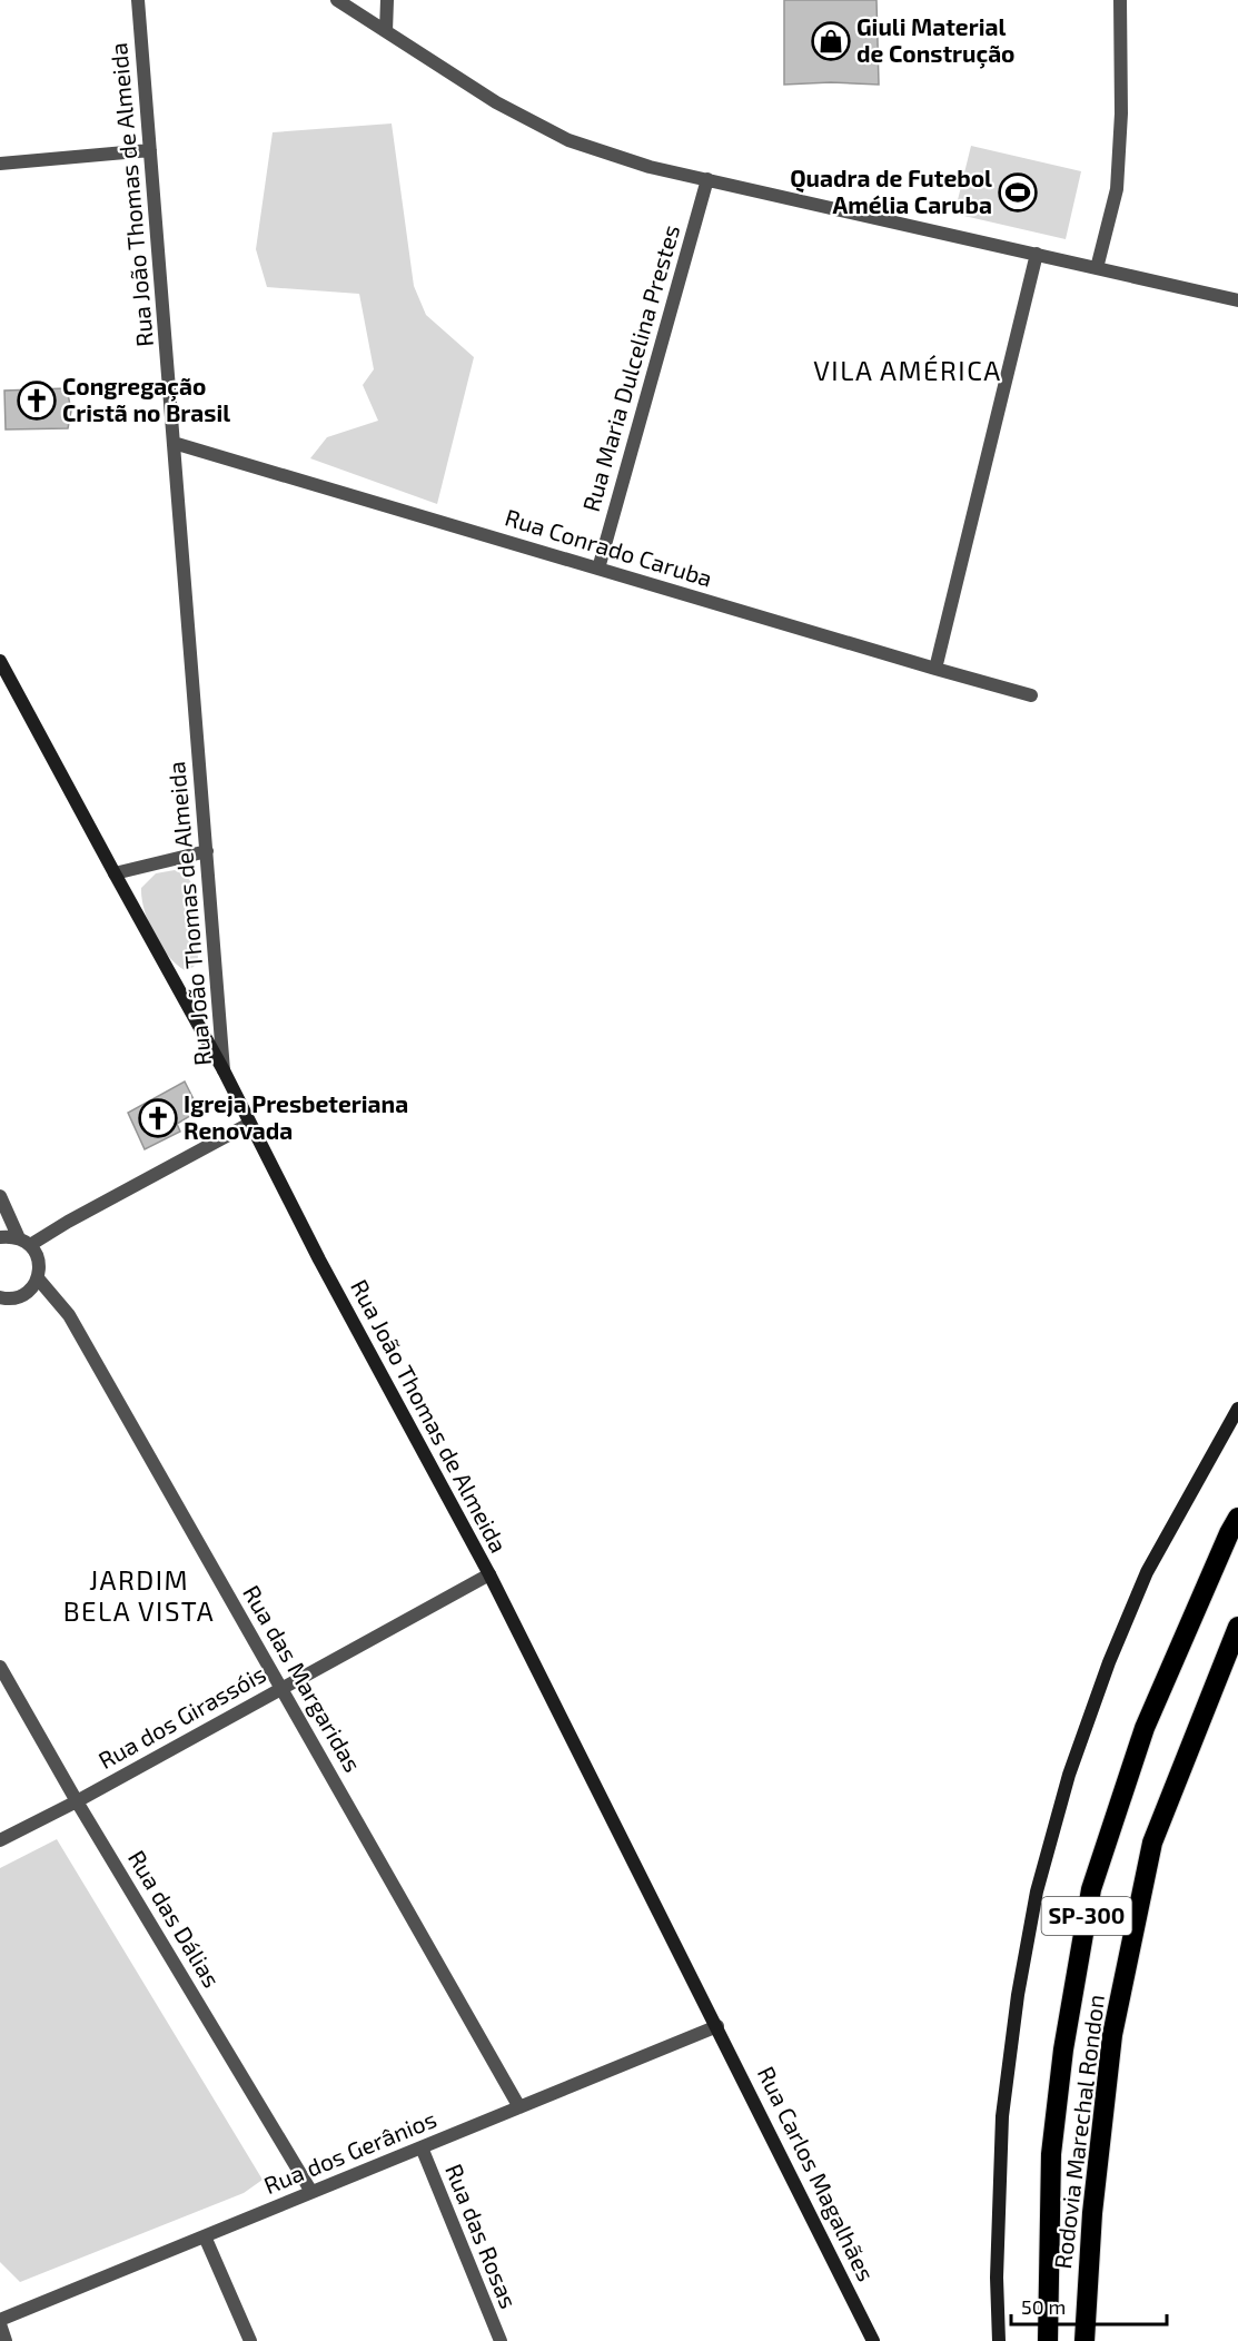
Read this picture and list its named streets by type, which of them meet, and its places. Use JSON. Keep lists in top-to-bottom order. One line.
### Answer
{"streets":{"highway":["SP-300","Rodovia Marechal Rondon"],"street":["Rua João Thomas de Almeida","Rua Maria Dulcelina Prestes","Rua Conrado Caruba","Rua das Margaridas","Rua dos Girassóis","Rua das Dálias","Rua dos Gerânios","Rua Carlos Magalhães","Rua das Rosas"]},"crossings":[["Rua João Thomas de Almeida","Rua Conrado Caruba"],["Rua João Thomas de Almeida","Rua dos Girassóis"],["Rua João Thomas de Almeida","Rua dos Gerânios"],["Rua João Thomas de Almeida","Rua Carlos Magalhães"],["Rua Maria Dulcelina Prestes","Rua Conrado Caruba"],["Rua das Margaridas","Rua dos Girassóis"],["Rua das Margaridas","Rua dos Gerânios"],["Rua dos Girassóis","Rua das Dálias"],["Rua das Dálias","Rua dos Gerânios"],["Rua dos Gerânios","Rua Carlos Magalhães"],["Rua dos Gerânios","Rua das Rosas"]],"districts":["VILA AMÉRICA","JARDIM BELA VISTA"],"places":{"shop":["Giuli Material de Construção"],"sports":["Quadra de Futebol Amélia Caruba"],"church":["Congregação Cristã no Brasil","Igreja Presbeteriana Renovada"]},"scale_bar":"50 m"}
